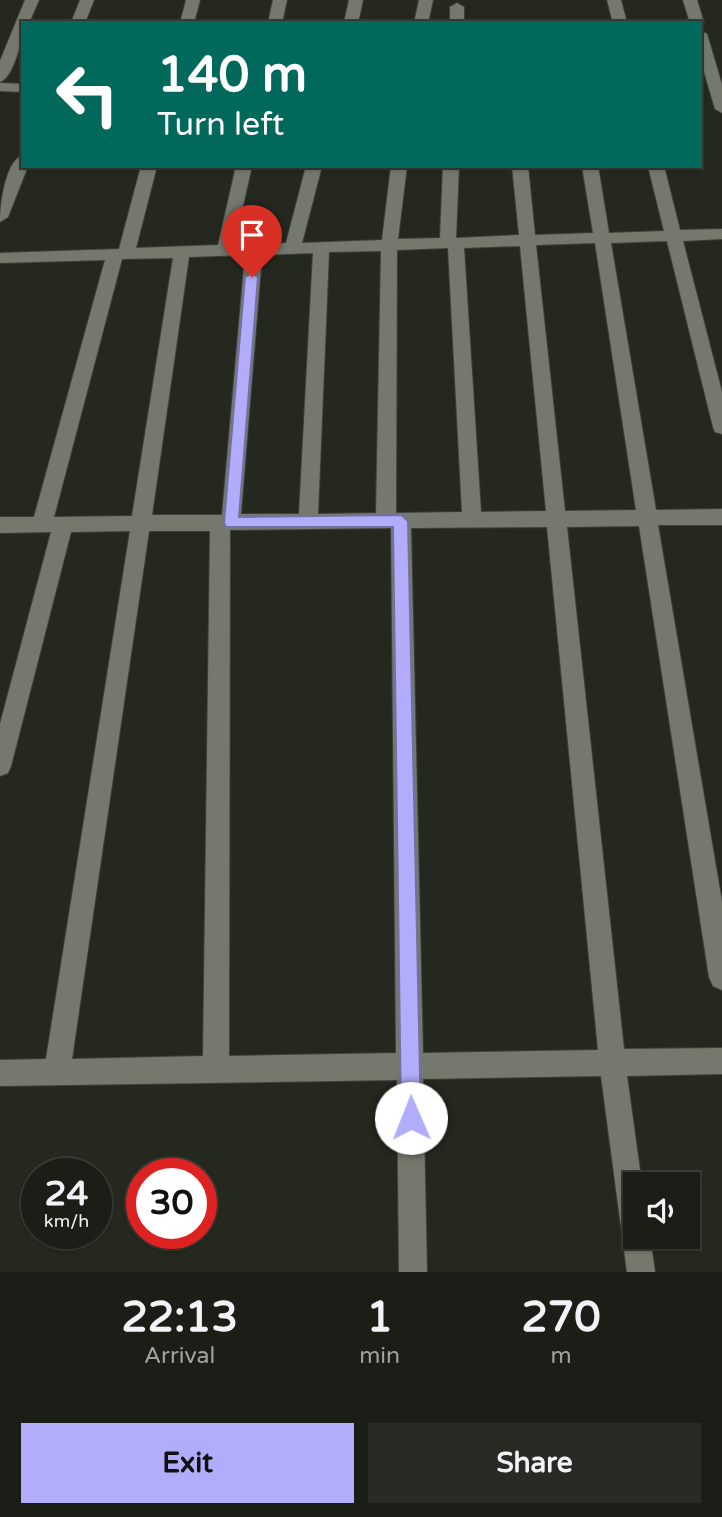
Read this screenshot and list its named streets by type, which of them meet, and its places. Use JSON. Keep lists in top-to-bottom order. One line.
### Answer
{"page":{"turn":["140 m","Turn left"],"speed":"24 km/h","limit":"30","eta":["22:13","Arrival","1","min","270","m"],"buttons":["Exit","Share"]}}
